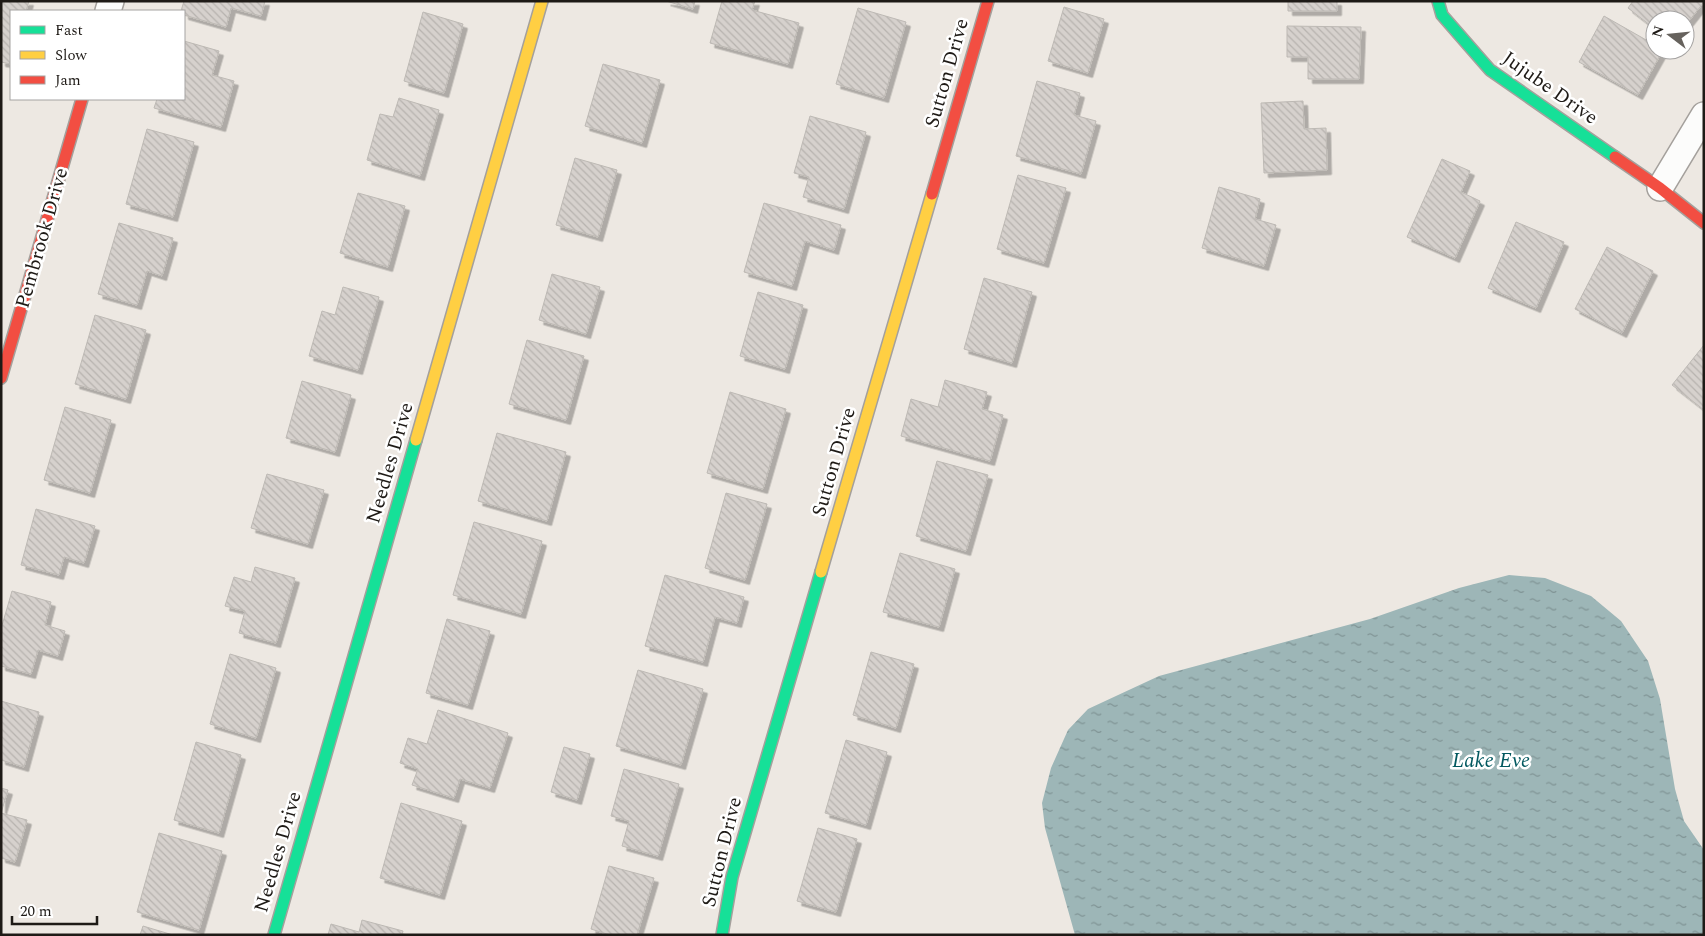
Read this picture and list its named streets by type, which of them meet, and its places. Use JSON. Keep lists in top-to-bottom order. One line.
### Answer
{"streets":{"street":["Sutton Drive","Jujube Drive","Pembrook Drive","Needles Drive"]},"water":["Lake Eve"],"legend":["Fast","Slow","Jam"],"scale_bar":"20 m","north":"left"}
